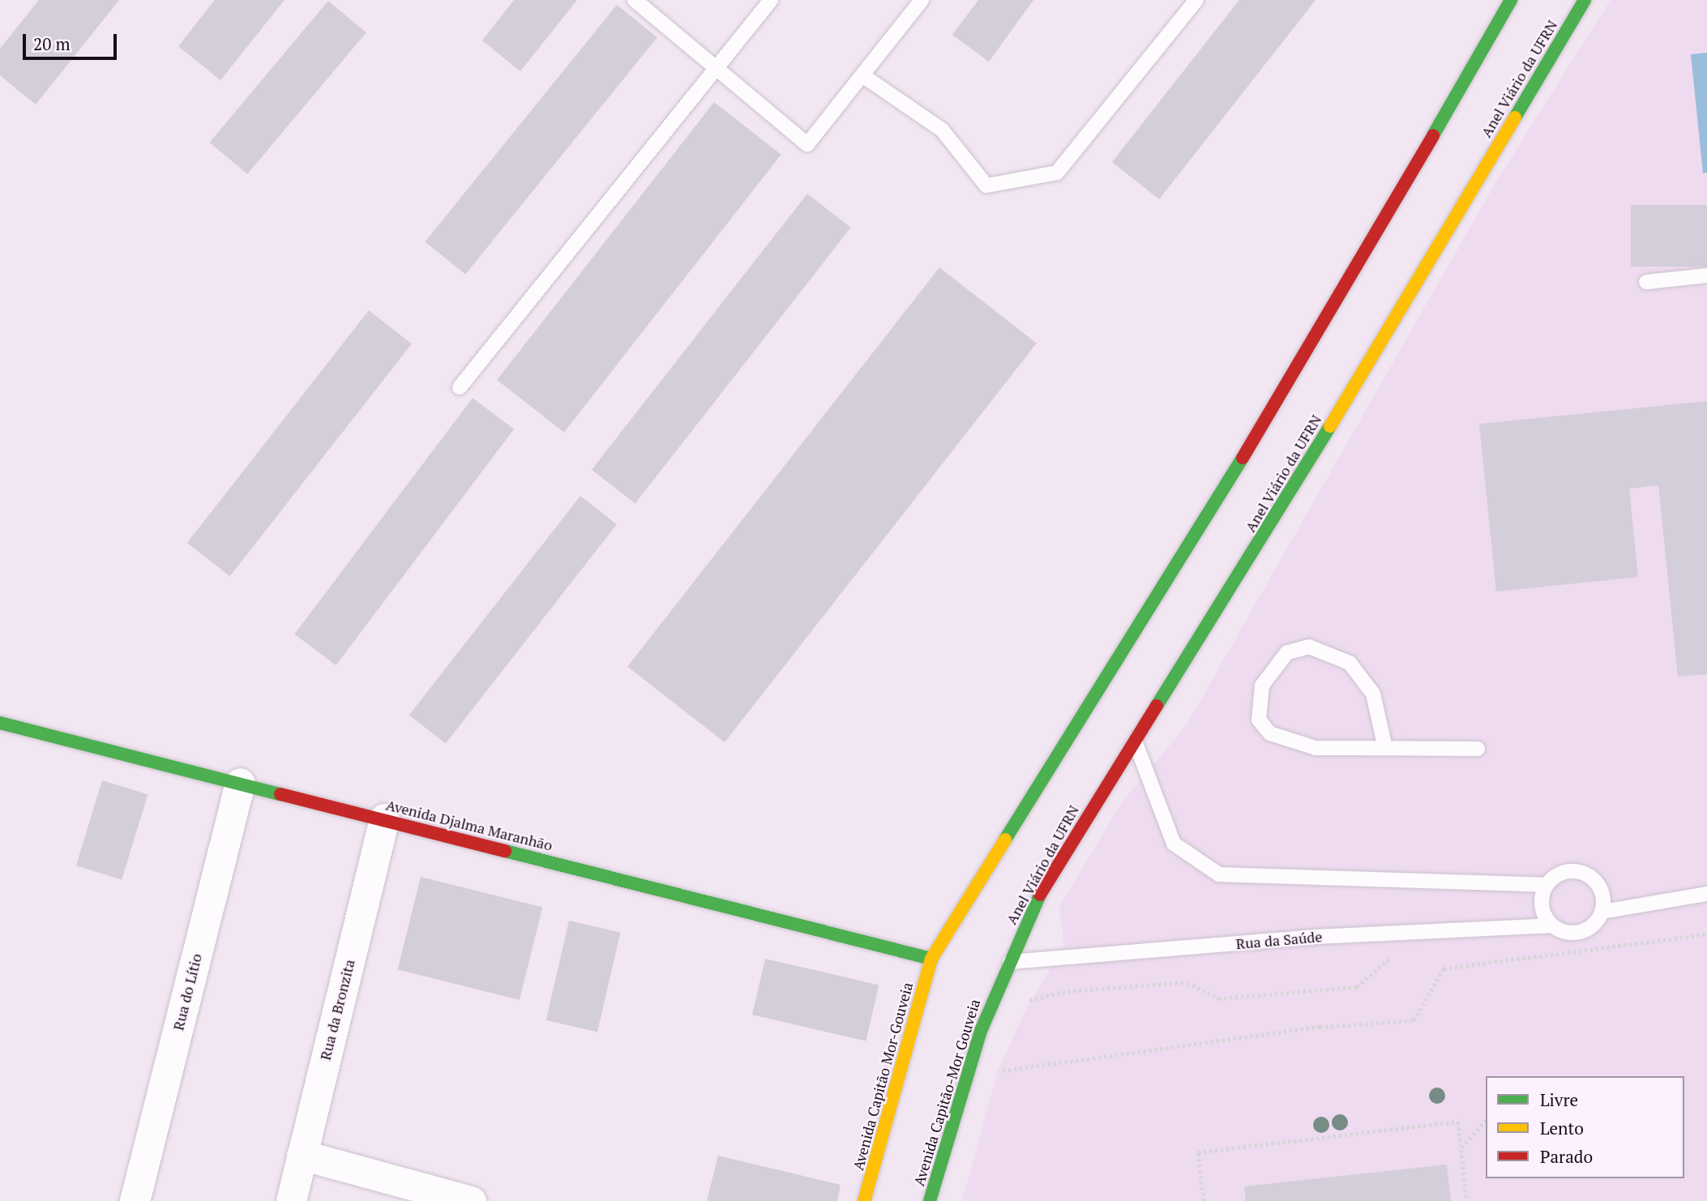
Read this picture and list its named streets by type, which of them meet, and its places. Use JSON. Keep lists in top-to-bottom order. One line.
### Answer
{"streets":{"main road":["Anel Viário da UFRN","Avenida Djalma Maranhão","Avenida Capitão Mor-Gouveia","Avenida Capitão-Mor Gouveia"],"street":["Rua do Lítio","Rua da Bronzita"],"lane":["Rua da Saúde"]},"crossings":[["Anel Viário da UFRN","Rua da Saúde"],["Anel Viário da UFRN","Avenida Capitão-Mor Gouveia"],["Avenida Djalma Maranhão","Rua do Lítio"],["Avenida Djalma Maranhão","Rua da Bronzita"],["Avenida Djalma Maranhão","Avenida Capitão Mor-Gouveia"],["Rua da Saúde","Avenida Capitão-Mor Gouveia"]],"legend":["Livre","Lento","Parado"],"scale_bar":"20 m"}
